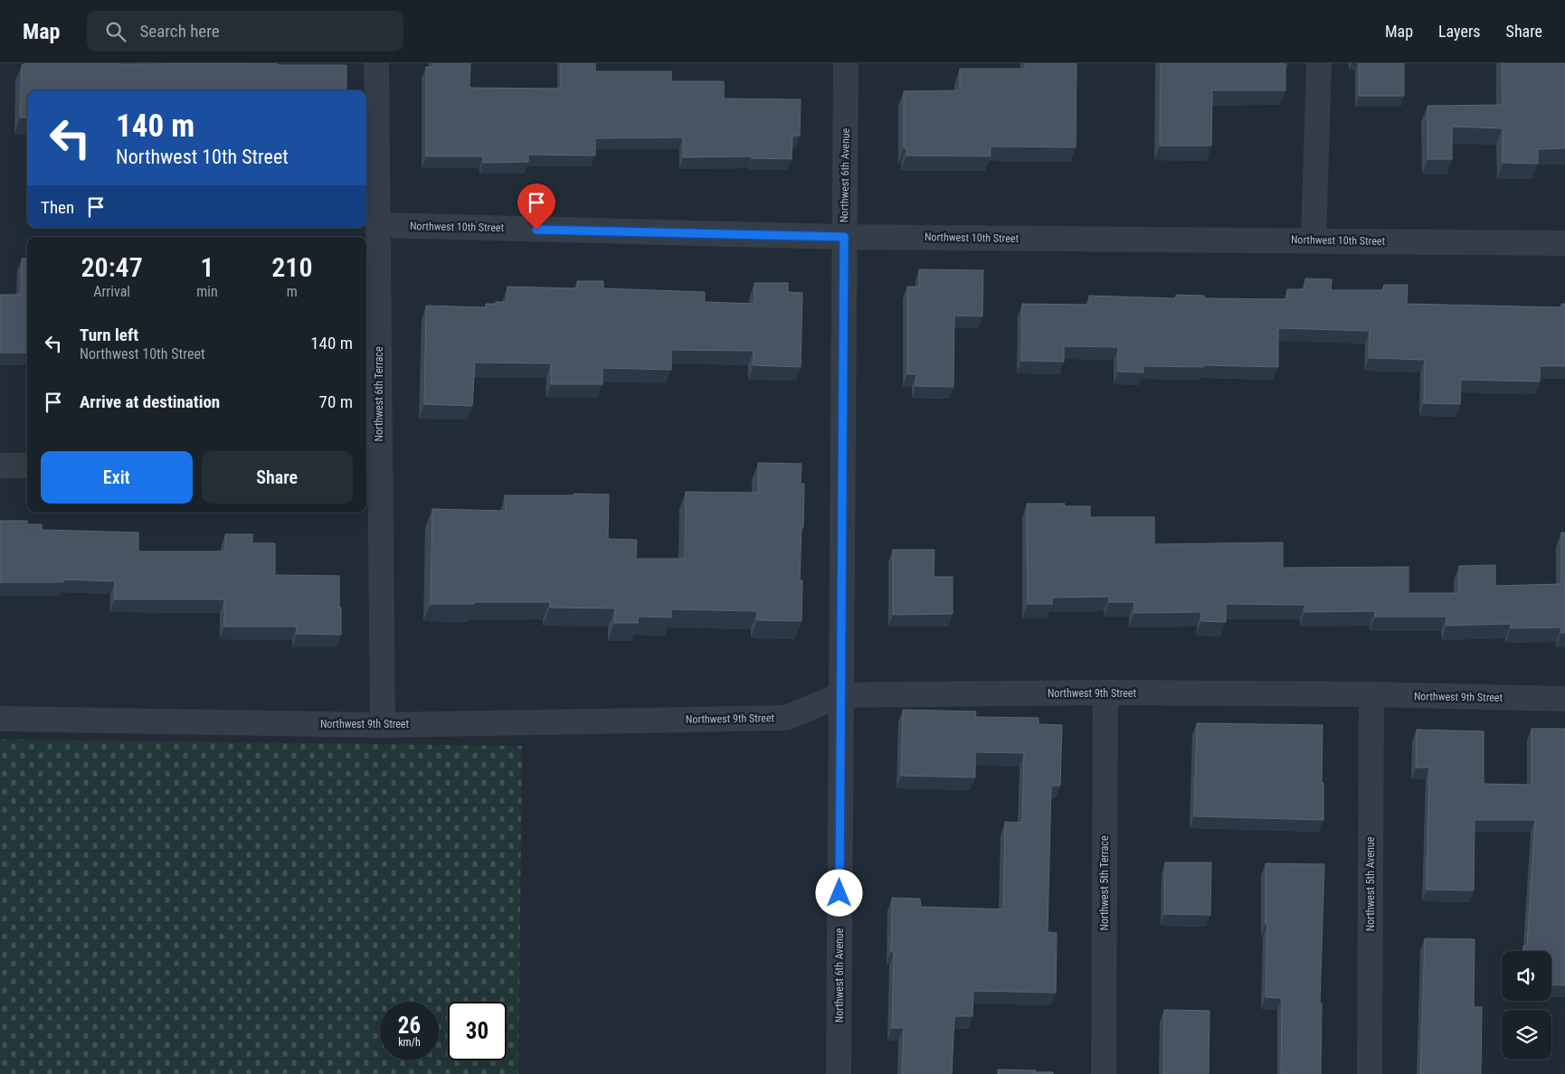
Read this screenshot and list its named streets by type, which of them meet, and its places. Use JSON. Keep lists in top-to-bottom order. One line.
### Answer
{"streets":{"street":["Northwest 6th Avenue","Northwest 10th Street","Northwest 6th Terrace","Northwest 9th Street","Northwest 5th Terrace","Northwest 5th Avenue"]},"crossings":[["Northwest 6th Avenue","Northwest 10th Street"],["Northwest 6th Avenue","Northwest 9th Street"],["Northwest 10th Street","Northwest 6th Terrace"],["Northwest 6th Terrace","Northwest 9th Street"],["Northwest 9th Street","Northwest 5th Terrace"],["Northwest 9th Street","Northwest 5th Avenue"]],"page":{"header":"Map","search":"Search here","nav":["Map","Layers","Share"],"turn":["140 m","Northwest 10th Street"],"then":"Then","eta":["20:47","Arrival","1","min","210","m"],"list":[{"name":"Turn left","note":"Northwest 10th Street","value":"140 m"},{"name":"Arrive at destination","value":"70 m"}],"buttons":["Exit","Share"],"speed":"26 km/h","limit":"30"}}
